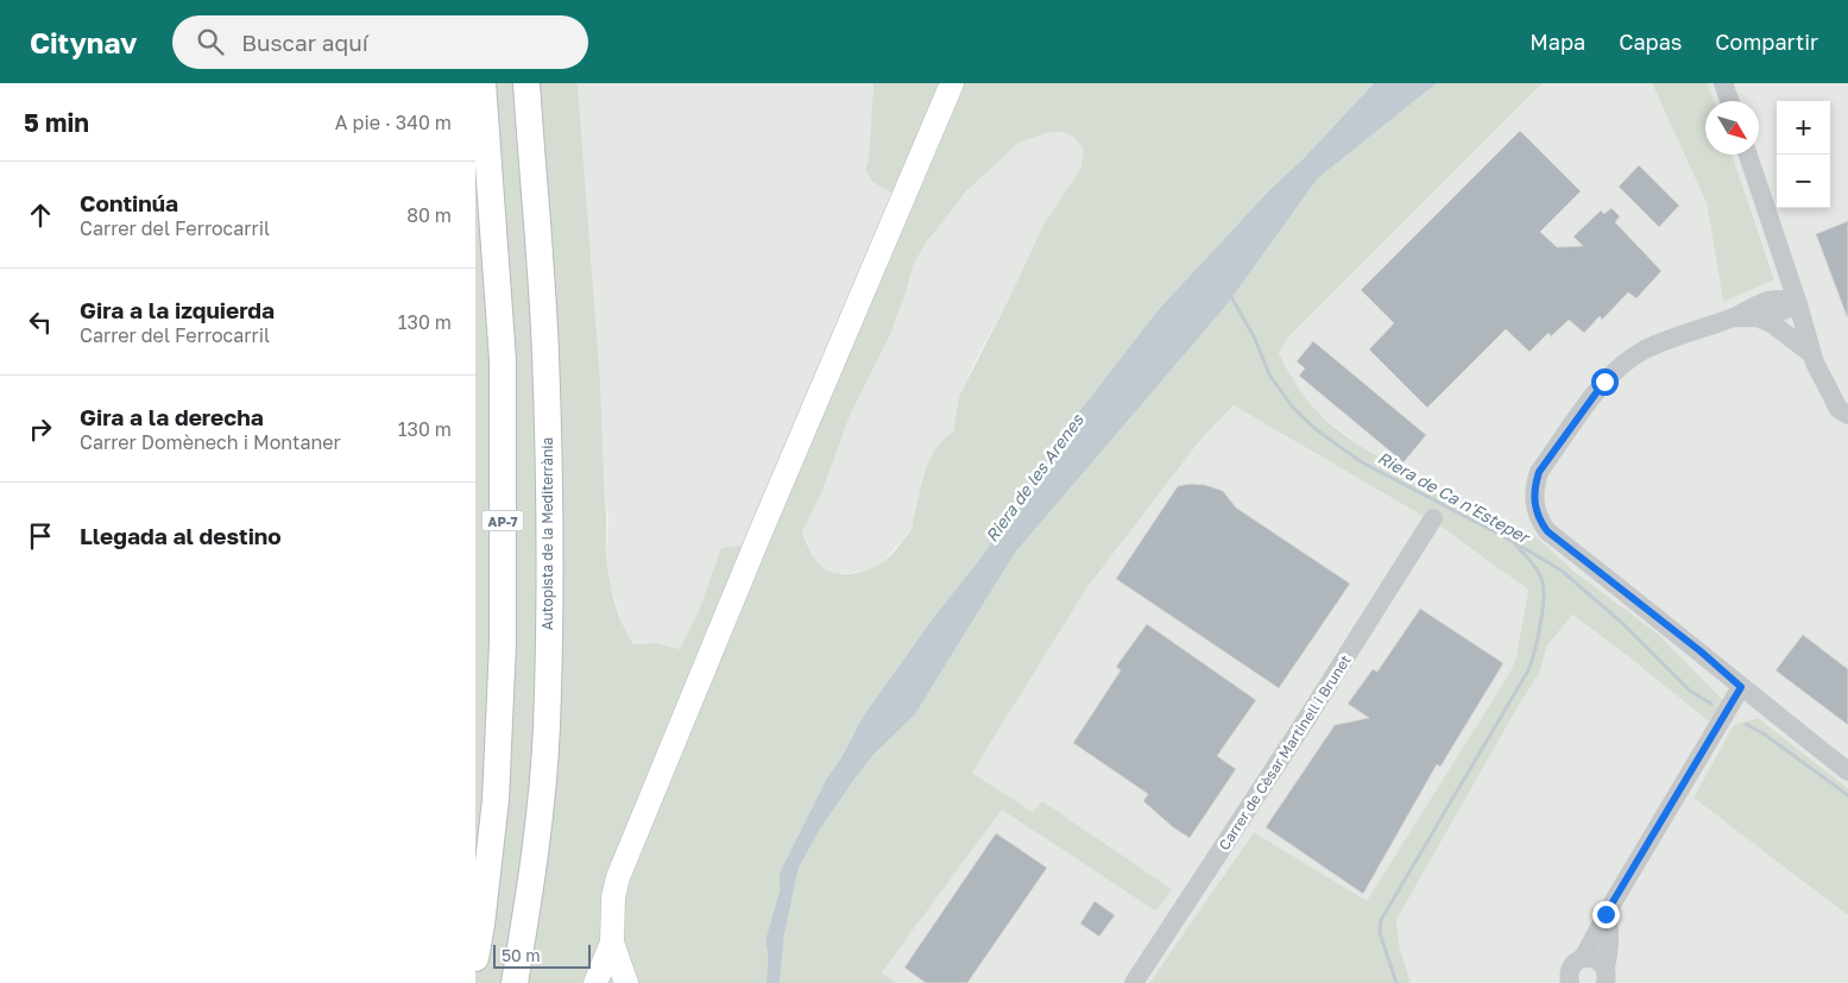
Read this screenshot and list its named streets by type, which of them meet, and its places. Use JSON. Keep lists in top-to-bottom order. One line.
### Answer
{"streets":{"highway":["AP-7","Autopista de la Mediterrània"],"street":["Carrer de Cèsar Martinell i Brunet"]},"water":["Riera de les Arenes","Riera de Ca n'Esteper"],"scale_bar":"50 m","north":"bottom right","page":{"header":"Citynav","search":"Buscar aquí","nav":["Mapa","Capas","Compartir"],"heading":["5 min","A pie · 340 m"],"map_buttons":["+","−"],"list":[["Continúa","Carrer del Ferrocarril","80 m"],["Gira a la izquierda","Carrer del Ferrocarril","130 m"],["Gira a la derecha","Carrer Domènech i Montaner","130 m"],"Llegada al destino"],"scale":"50 m"}}
